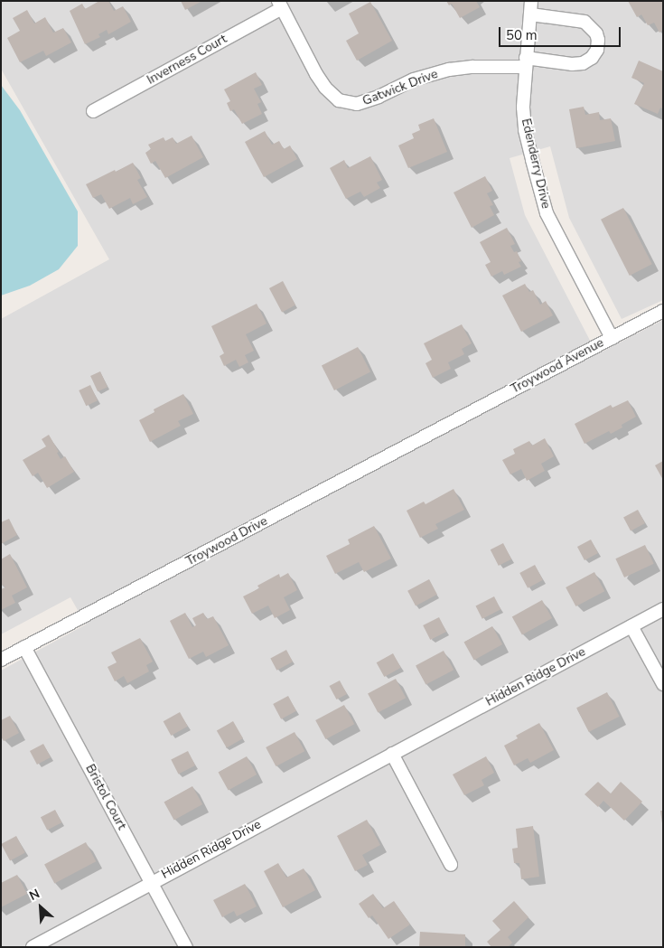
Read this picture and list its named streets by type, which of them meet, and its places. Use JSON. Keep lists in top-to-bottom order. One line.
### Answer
{"streets":{"street":["Inverness Court","Gatwick Drive","Edenderry Drive","Troywood Avenue","Troywood Drive","Hidden Ridge Drive","Bristol Court"]},"crossings":[["Inverness Court","Gatwick Drive"],["Gatwick Drive","Edenderry Drive"],["Edenderry Drive","Troywood Avenue"],["Troywood Avenue","Troywood Drive"],["Troywood Drive","Bristol Court"],["Hidden Ridge Drive","Bristol Court"]],"scale_bar":"50 m","north":"top left"}
